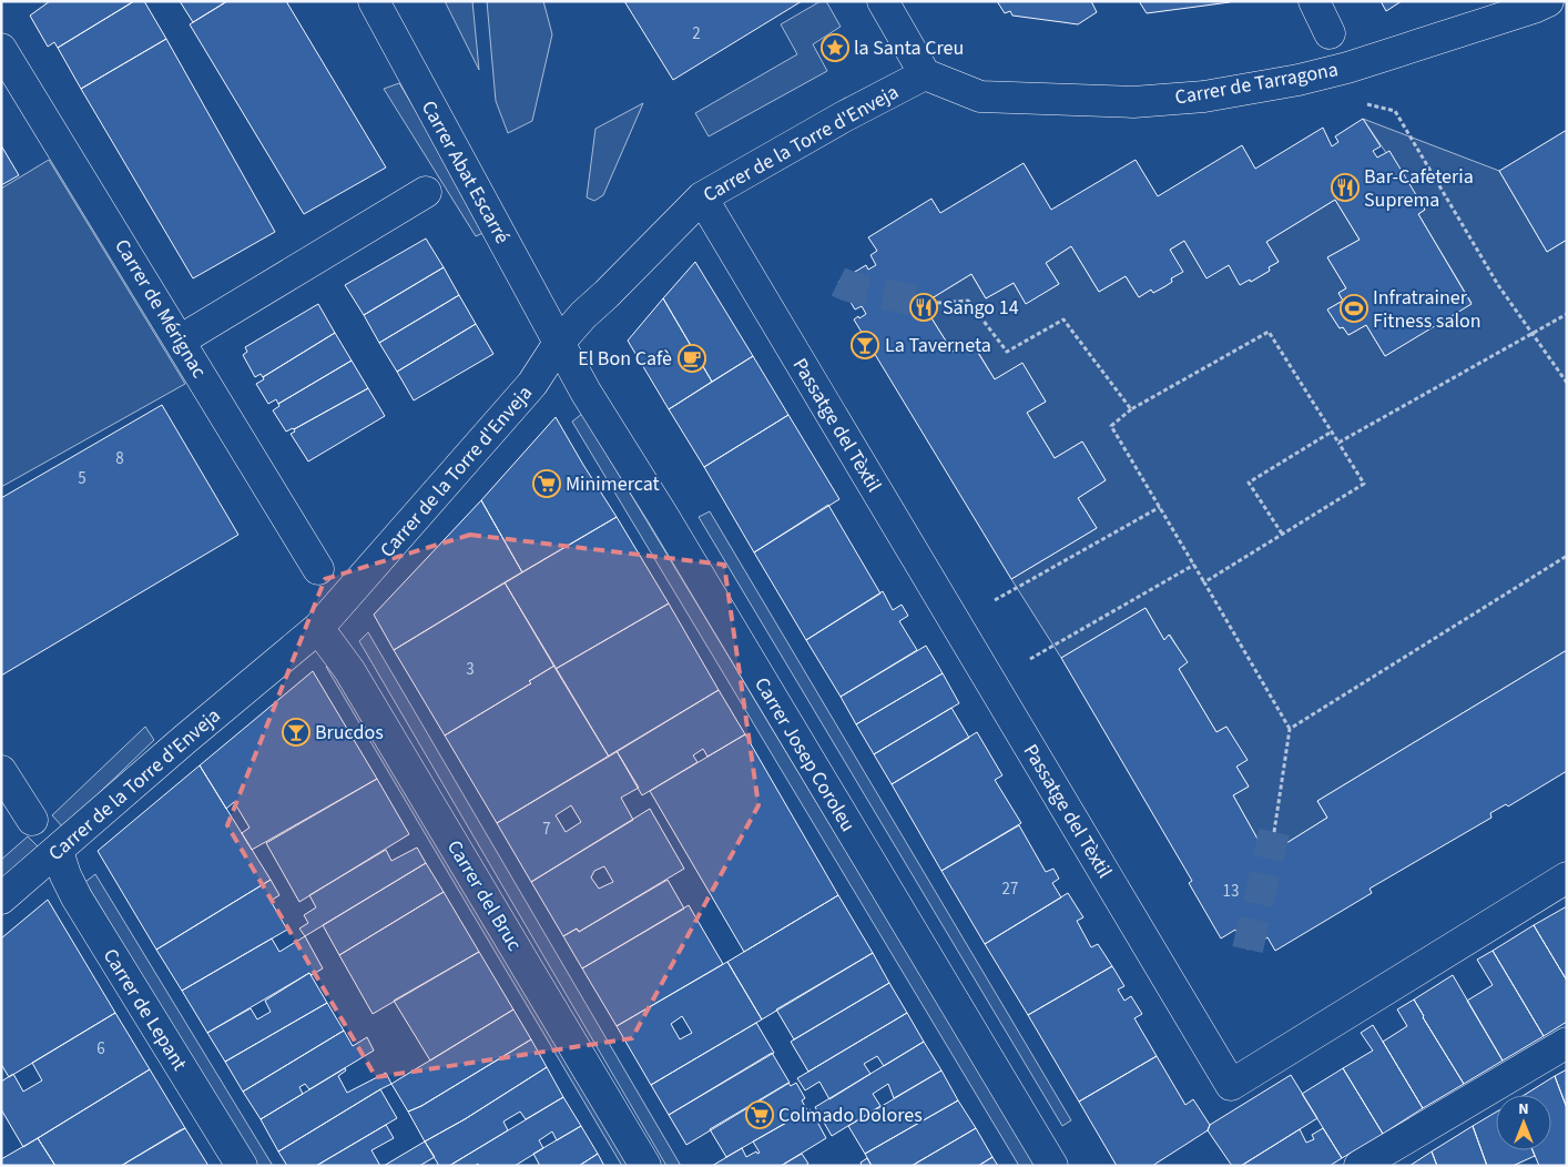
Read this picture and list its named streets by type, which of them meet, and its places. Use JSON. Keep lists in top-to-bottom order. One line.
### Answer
{"streets":{"street":["Carrer de Tarragona","Carrer de la Torre d'Enveja","Carrer Abat Escarré","Carrer de Mérignac","Passatge del Tèxtil","Carrer Josep Coroleu","Carrer del Bruc","Carrer de Lepant"]},"crossings":[["Carrer de Tarragona","Carrer de la Torre d'Enveja"],["Carrer de la Torre d'Enveja","Carrer Abat Escarré"],["Carrer de la Torre d'Enveja","Passatge del Tèxtil"],["Carrer de la Torre d'Enveja","Carrer Josep Coroleu"],["Carrer de la Torre d'Enveja","Carrer del Bruc"],["Carrer de la Torre d'Enveja","Carrer de Lepant"],["Carrer Abat Escarré","Carrer Josep Coroleu"]],"places":{"place":["la Santa Creu"],"restaurant":["Bar-Cafeteria Suprema","Sango 14"],"sports":["Infratrainer Fitness salon"],"bar":["La Taverneta","Brucdos"],"cafe":["El Bon Cafè"],"supermarket":["Minimercat","Colmado Dolores"]},"house_numbers":["2","8","5","3","7","27","13","6"],"north":"top"}
